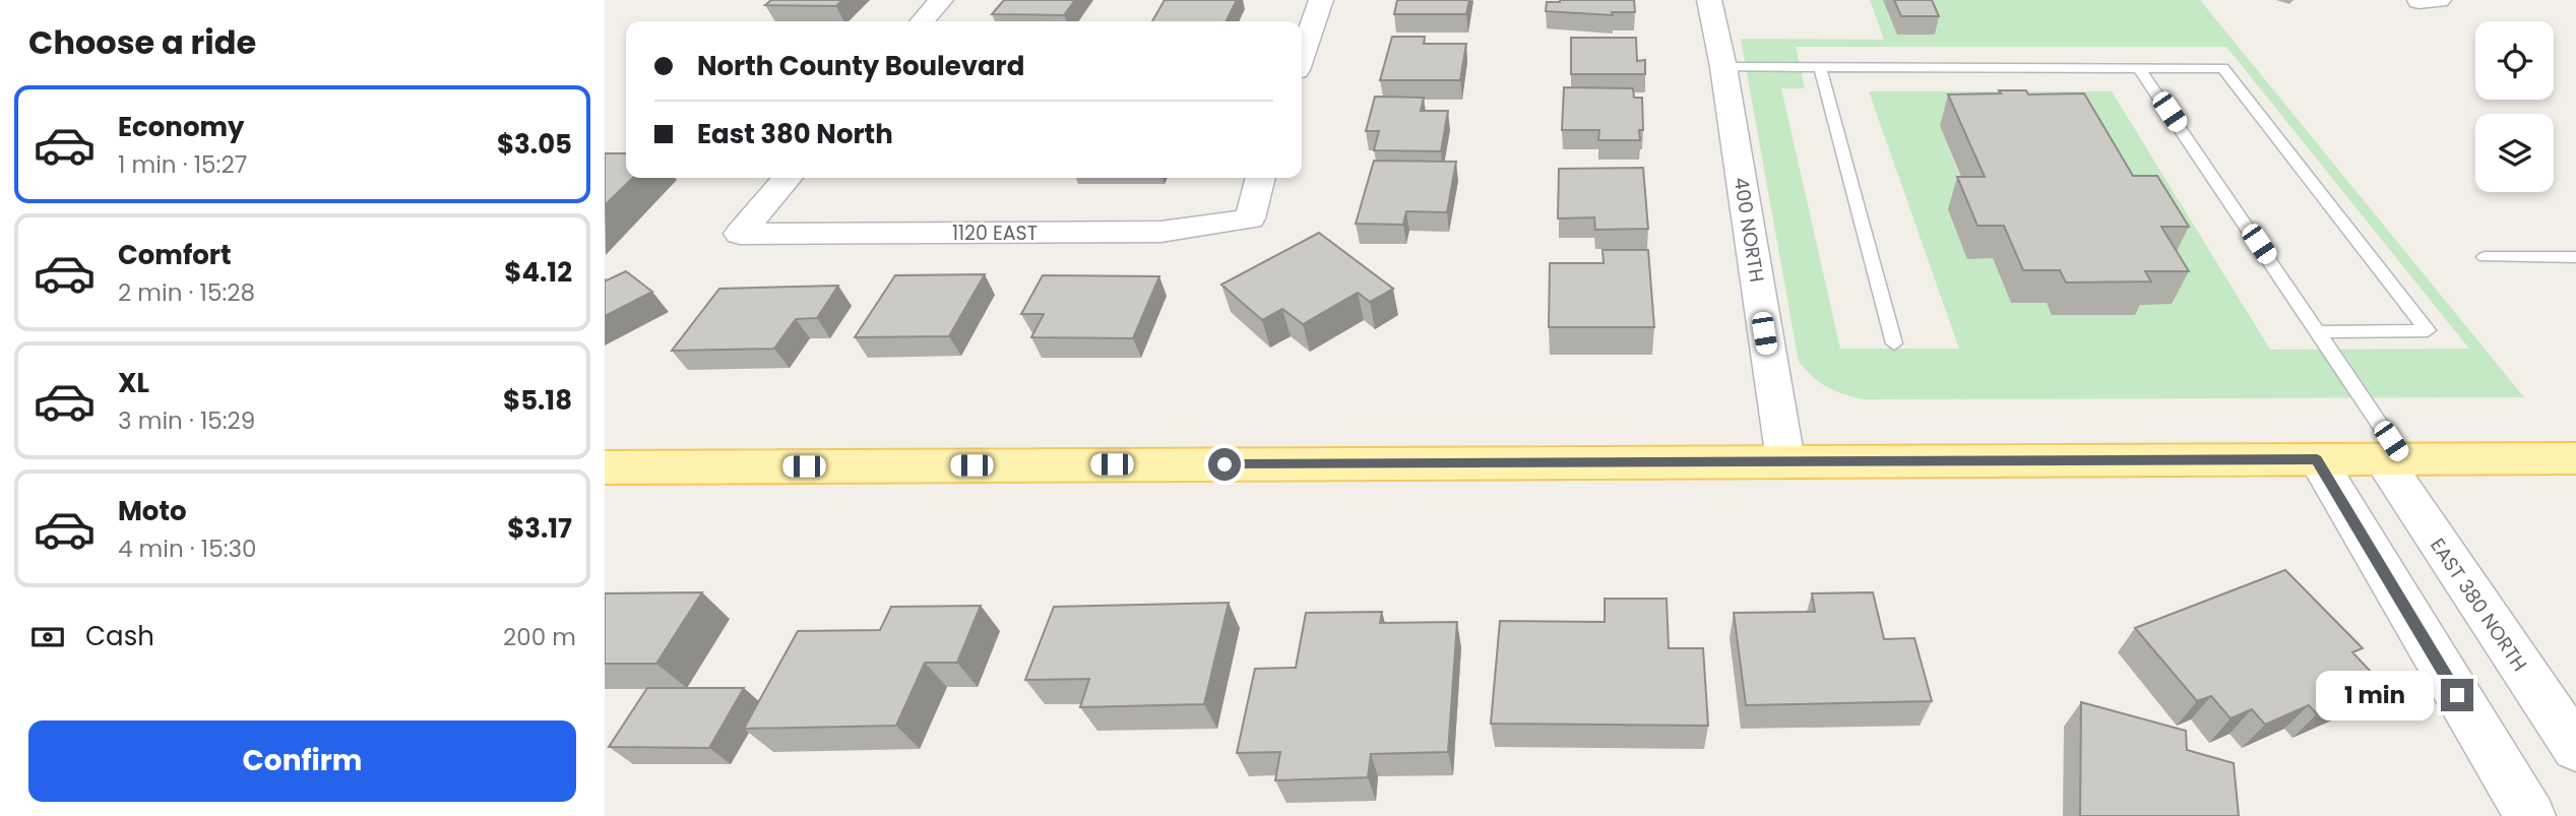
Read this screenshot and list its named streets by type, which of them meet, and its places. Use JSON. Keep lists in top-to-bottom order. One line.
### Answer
{"streets":{"street":["400 NORTH","1120 EAST","EAST 380 NORTH"]},"page":{"heading":"Choose a ride","banner":["North County Boulevard","East 380 North"],"list":[{"name":"Economy","note":"1 min · 15:27","value":"$3.05"},{"name":"Comfort","note":"2 min · 15:28","value":"$4.12"},{"name":"XL","note":"3 min · 15:29","value":"$5.18"},{"name":"Moto","note":"4 min · 15:30","value":"$3.17"}],"pay":["Cash","200 m"],"bubble":"1 min","buttons":"Confirm"}}
